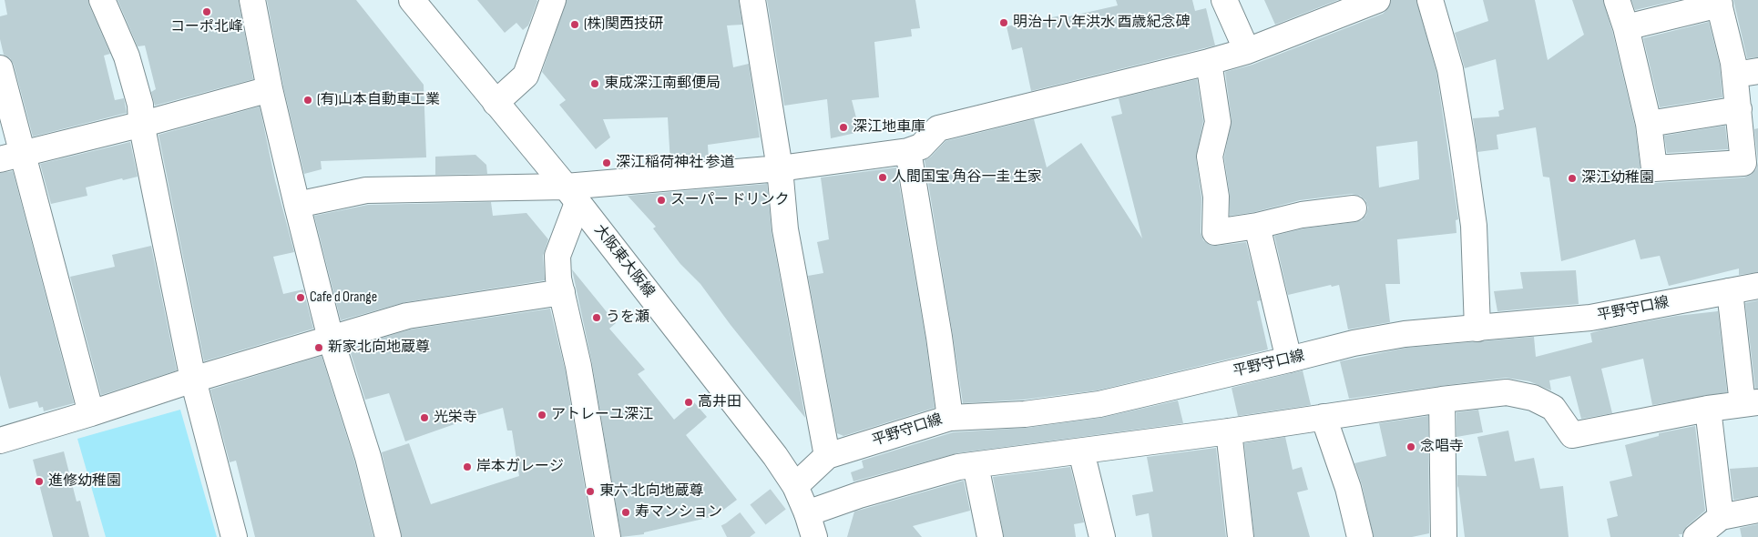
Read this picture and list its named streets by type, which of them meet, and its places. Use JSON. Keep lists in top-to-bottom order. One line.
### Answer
{"streets":{"street":["大阪東大阪線","平野守口線"]},"crossings":[["大阪東大阪線","平野守口線"]],"places":["コーポ北峰","明治十八年洪水 酉歳紀念碑","(株)関西技研","東成深江南郵便局","(有)山本自動車工業","深江地車庫","深江稲荷神社 参道","人間国宝 角谷一圭 生家","深江幼稚園","スーパー ドリンク","Cafe d Orange","うを瀬","新家北向地蔵尊","高井田","アトレーユ深江","光栄寺","念唱寺","岸本ガレージ","進修幼稚園","東六 北向地蔵尊","寿マンション"]}
